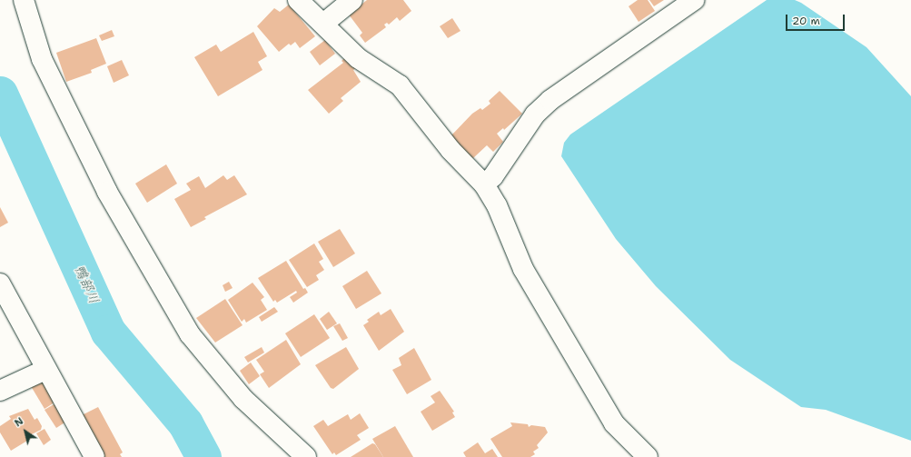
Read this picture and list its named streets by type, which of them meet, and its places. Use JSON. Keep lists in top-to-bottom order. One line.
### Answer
{"water":["鴨部川"],"scale_bar":"20 m","north":"top left"}
